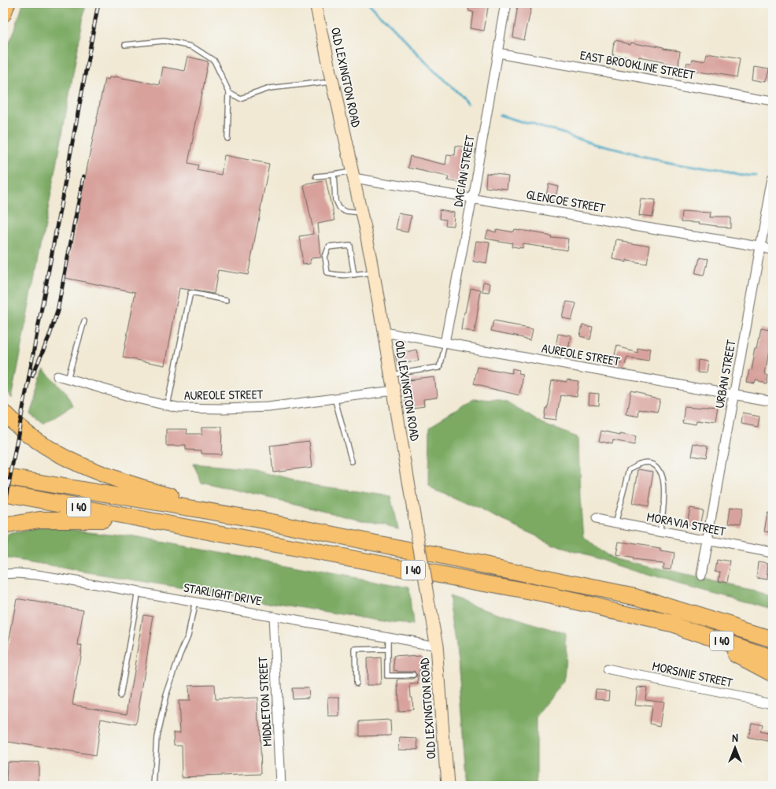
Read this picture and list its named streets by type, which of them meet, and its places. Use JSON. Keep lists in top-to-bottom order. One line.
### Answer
{"streets":{"highway":["I 40"],"main road":["OLD LEXINGTON ROAD"],"street":["EAST BROOKLINE STREET","DACIAN STREET","GLENCOE STREET","AUREOLE STREET","URBAN STREET","MORAVIA STREET","STARLIGHT DRIVE","MORSINIE STREET","MIDDLETON STREET"]},"crossings":[["EAST BROOKLINE STREET","DACIAN STREET"],["OLD LEXINGTON ROAD","GLENCOE STREET"],["OLD LEXINGTON ROAD","AUREOLE STREET"],["OLD LEXINGTON ROAD","STARLIGHT DRIVE"],["DACIAN STREET","GLENCOE STREET"],["DACIAN STREET","AUREOLE STREET"],["GLENCOE STREET","URBAN STREET"],["AUREOLE STREET","URBAN STREET"],["URBAN STREET","MORAVIA STREET"],["STARLIGHT DRIVE","MIDDLETON STREET"]],"north":"top"}
